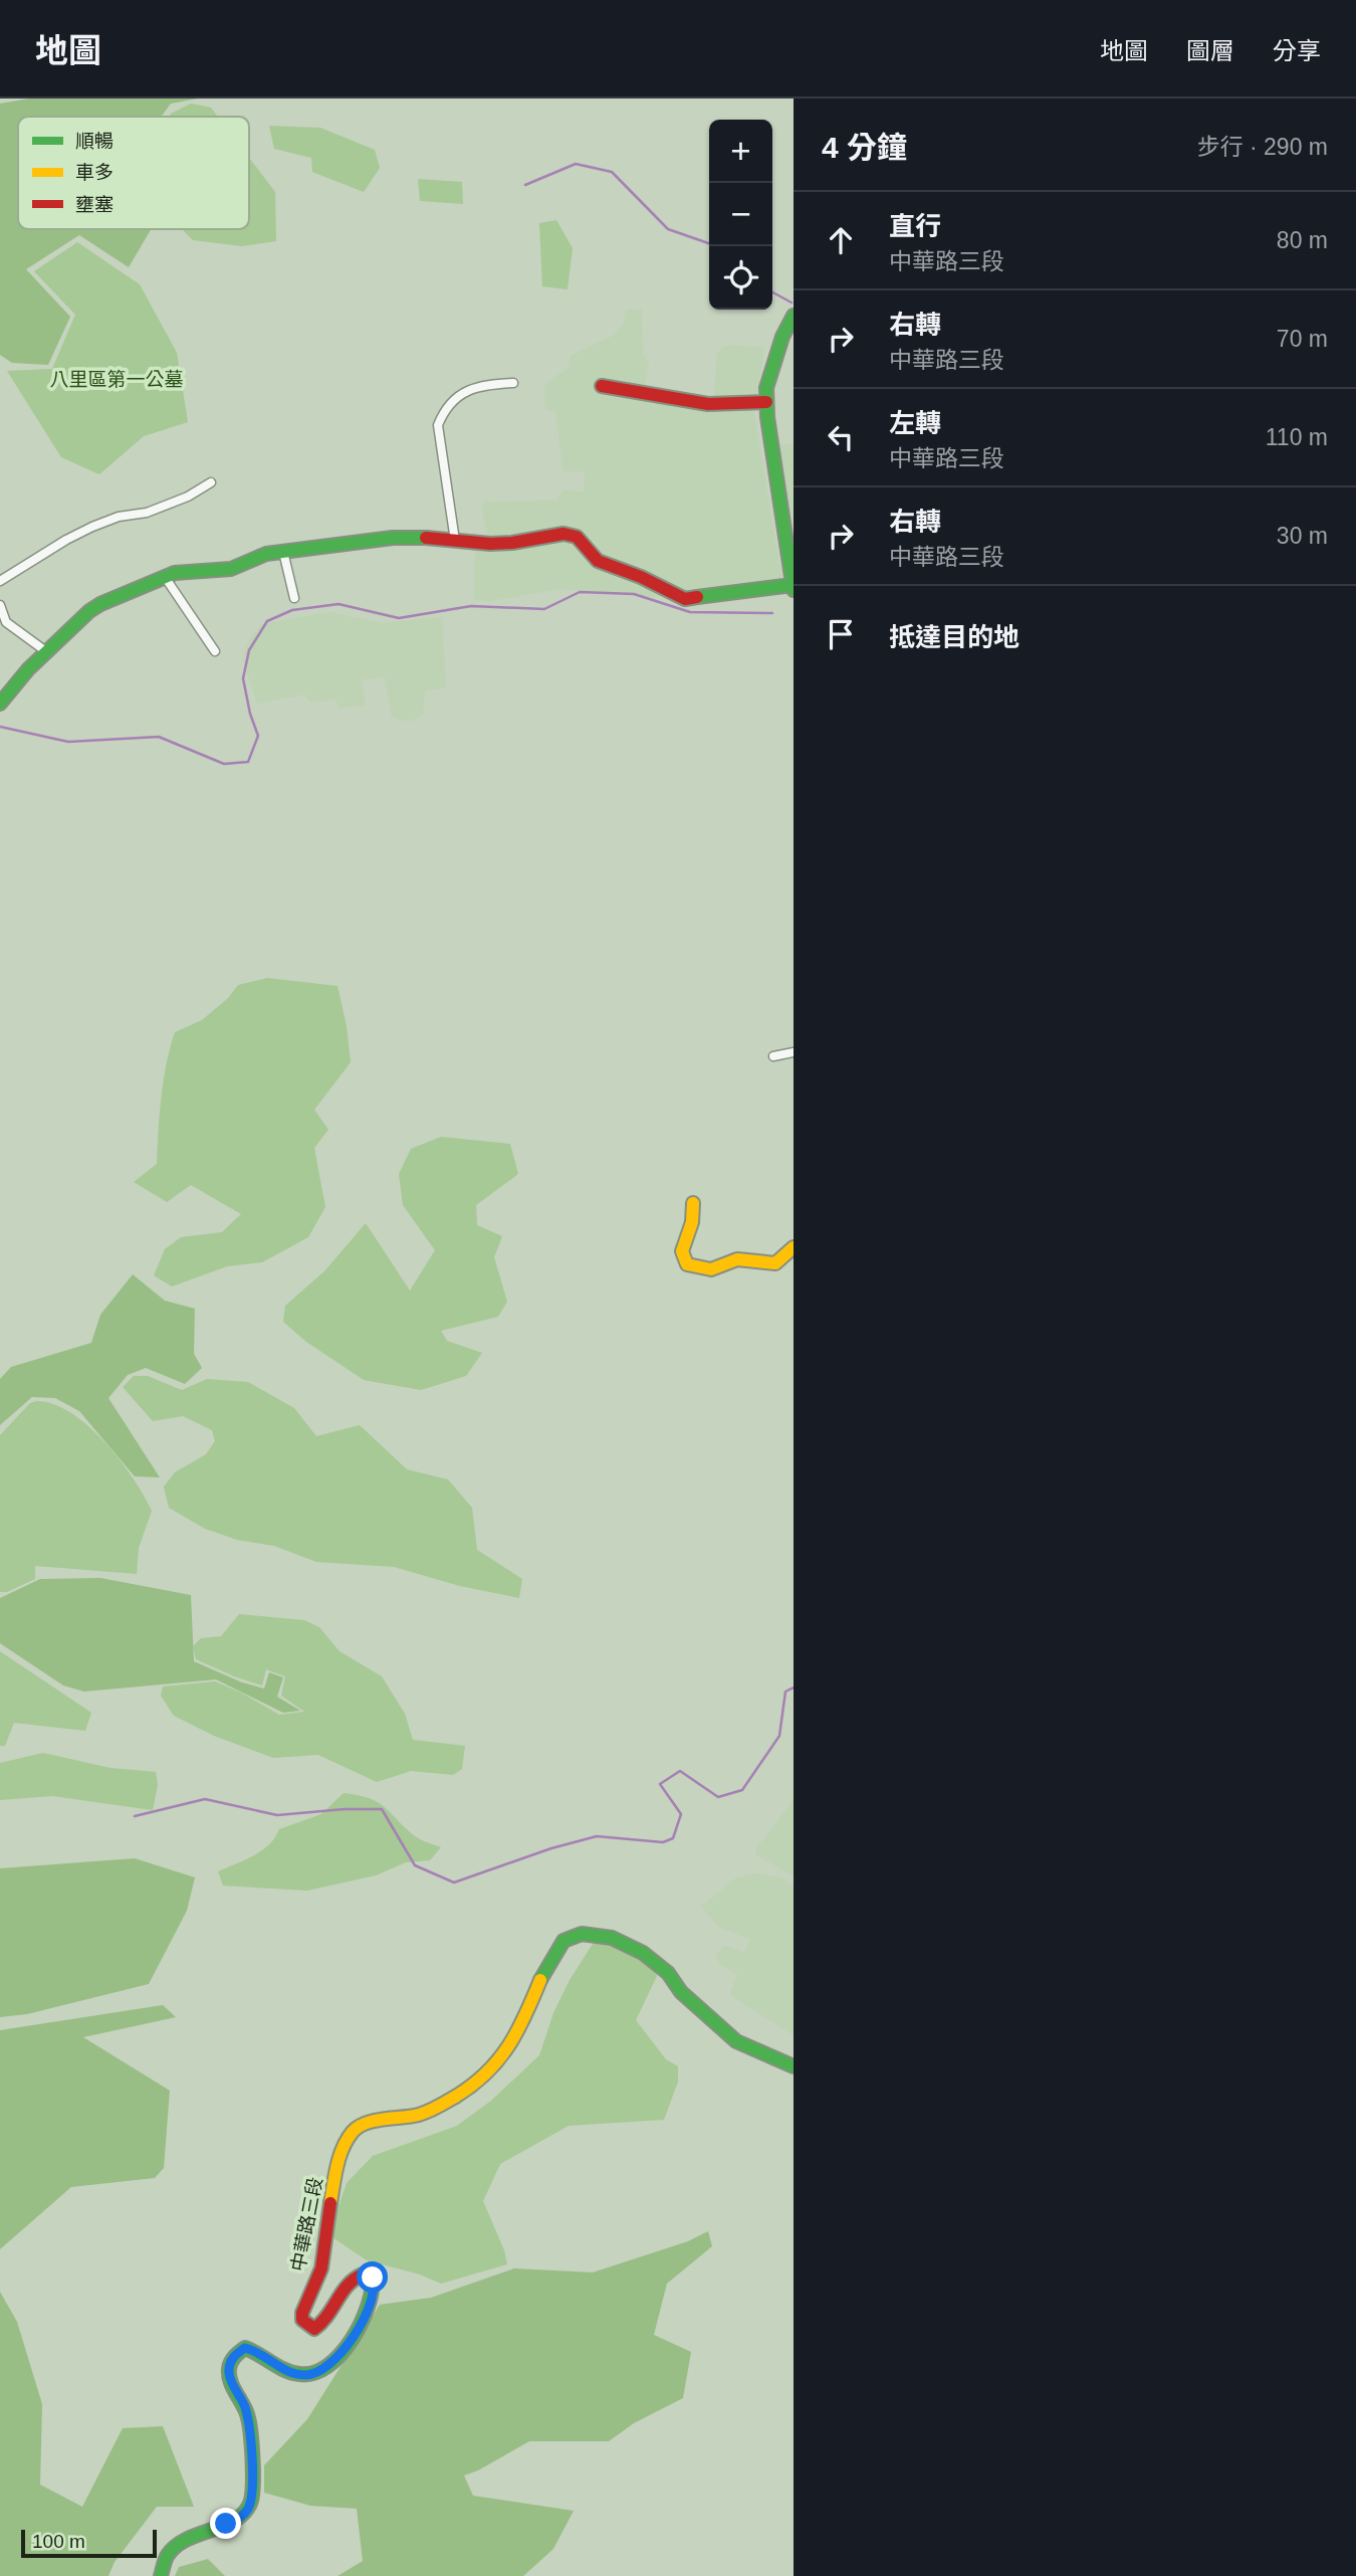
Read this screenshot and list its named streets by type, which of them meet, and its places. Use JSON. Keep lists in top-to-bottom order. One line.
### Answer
{"streets":{"street":["中華路三段"]},"parks":["八里區第一公墓"],"legend":["順暢","車多","壅塞"],"scale_bar":"100 m","page":{"header":"地圖","nav":["地圖","圖層","分享"],"heading":["4 分鐘","步行 · 290 m"],"map_buttons":["+","−"],"list":[["直行","中華路三段","80 m"],["右轉","中華路三段","70 m"],["左轉","中華路三段","110 m"],["右轉","中華路三段","30 m"],"抵達目的地"],"scale":"100 m"}}
